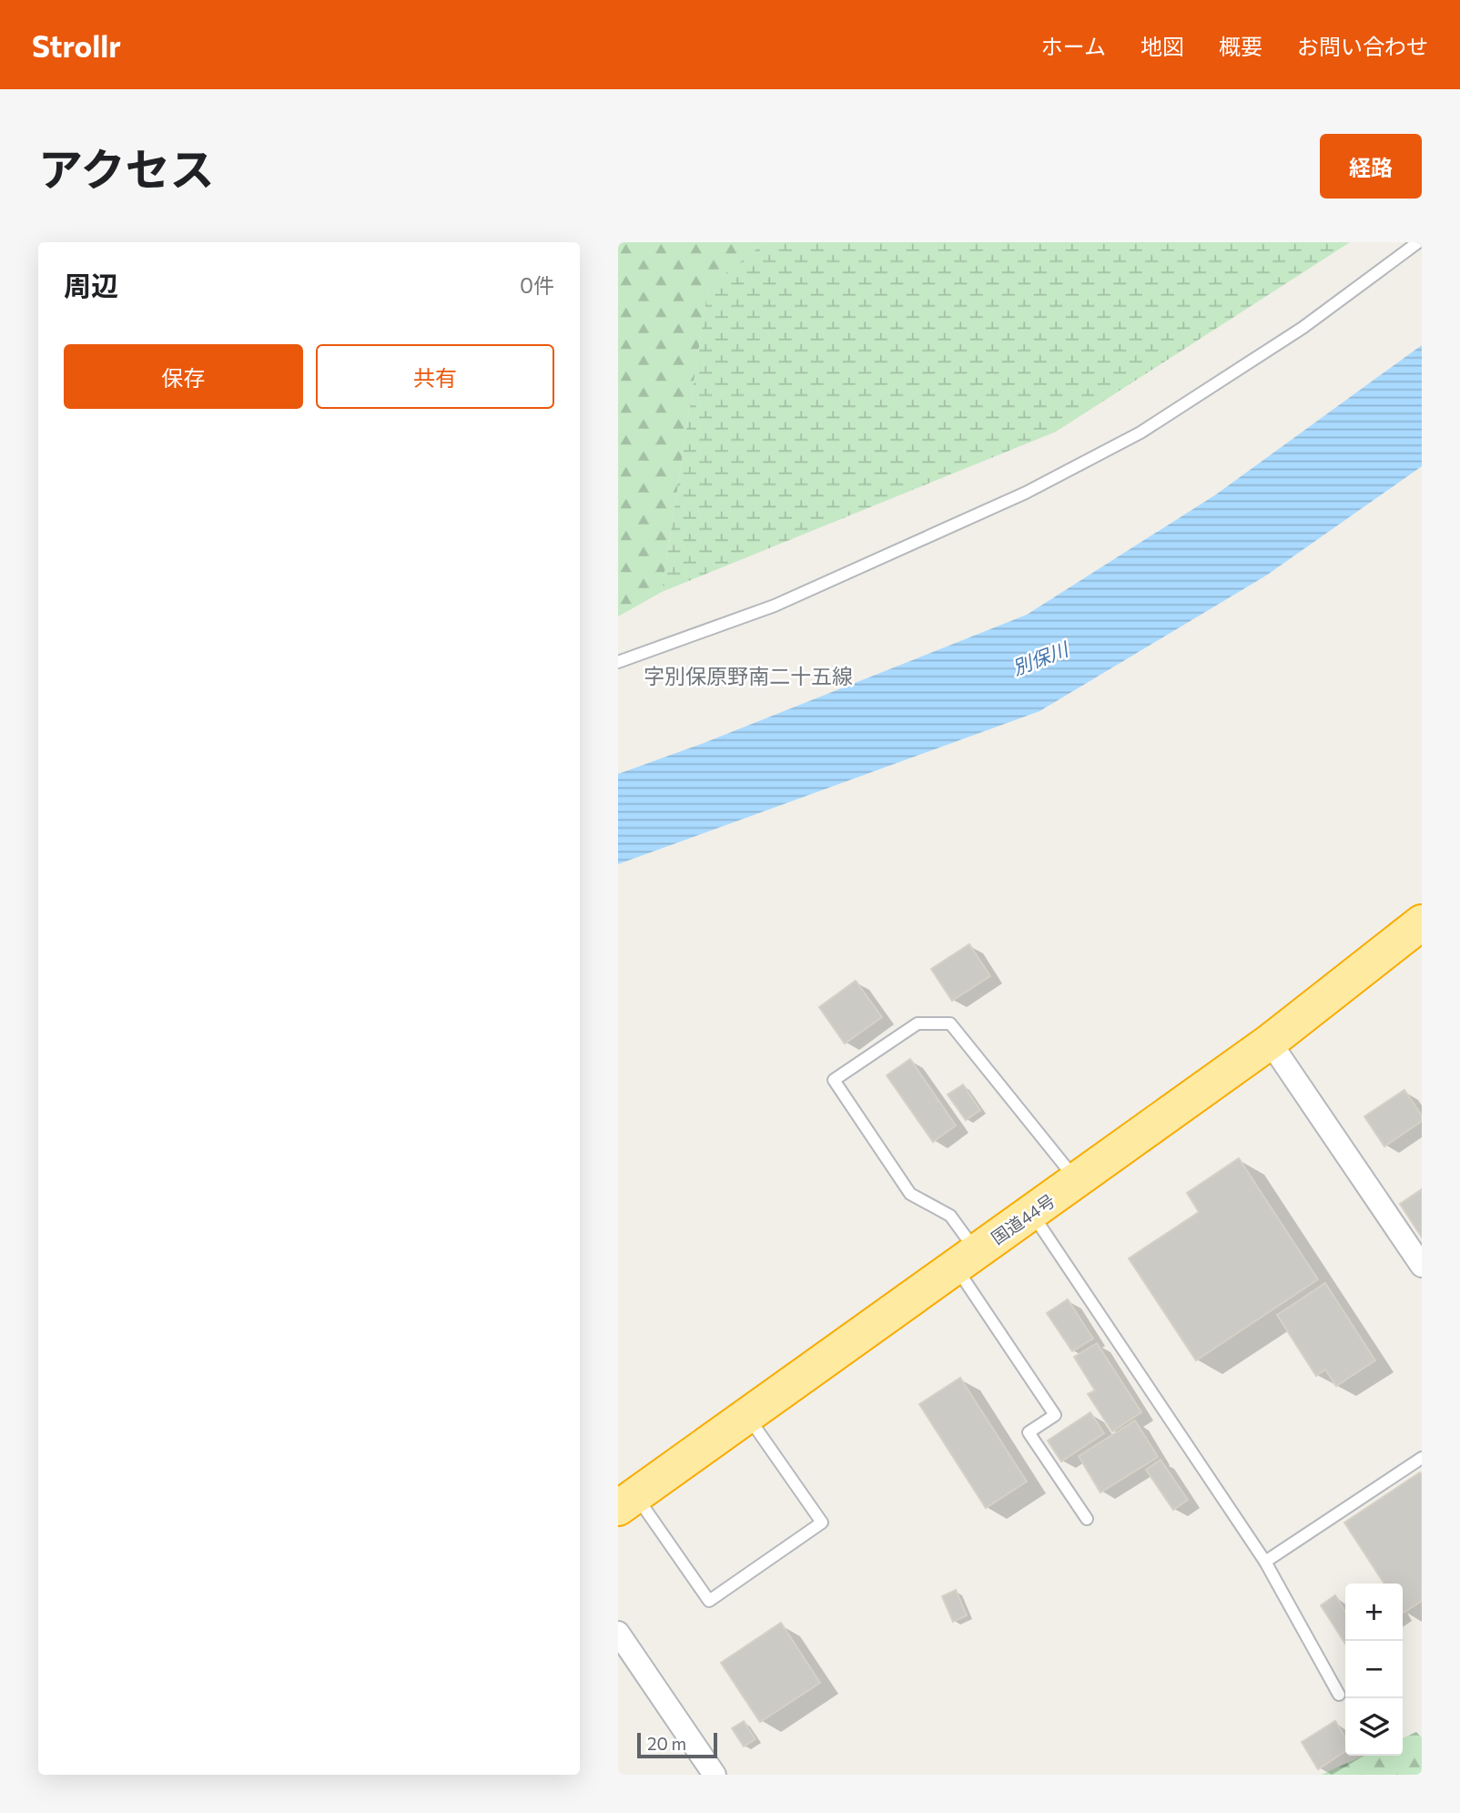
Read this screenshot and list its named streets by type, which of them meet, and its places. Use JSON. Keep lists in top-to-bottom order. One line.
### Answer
{"streets":{"highway":["国道44号"]},"districts":["字別保原野南二十五線"],"water":["別保川"],"scale_bar":"20 m","page":{"header":"Strollr","nav":["ホーム","地図","概要","お問い合わせ"],"title":"アクセス","buttons":["経路",["保存","共有"]],"heading":["周辺","0件"],"map_buttons":["+","−"],"scale":"20 m"}}
